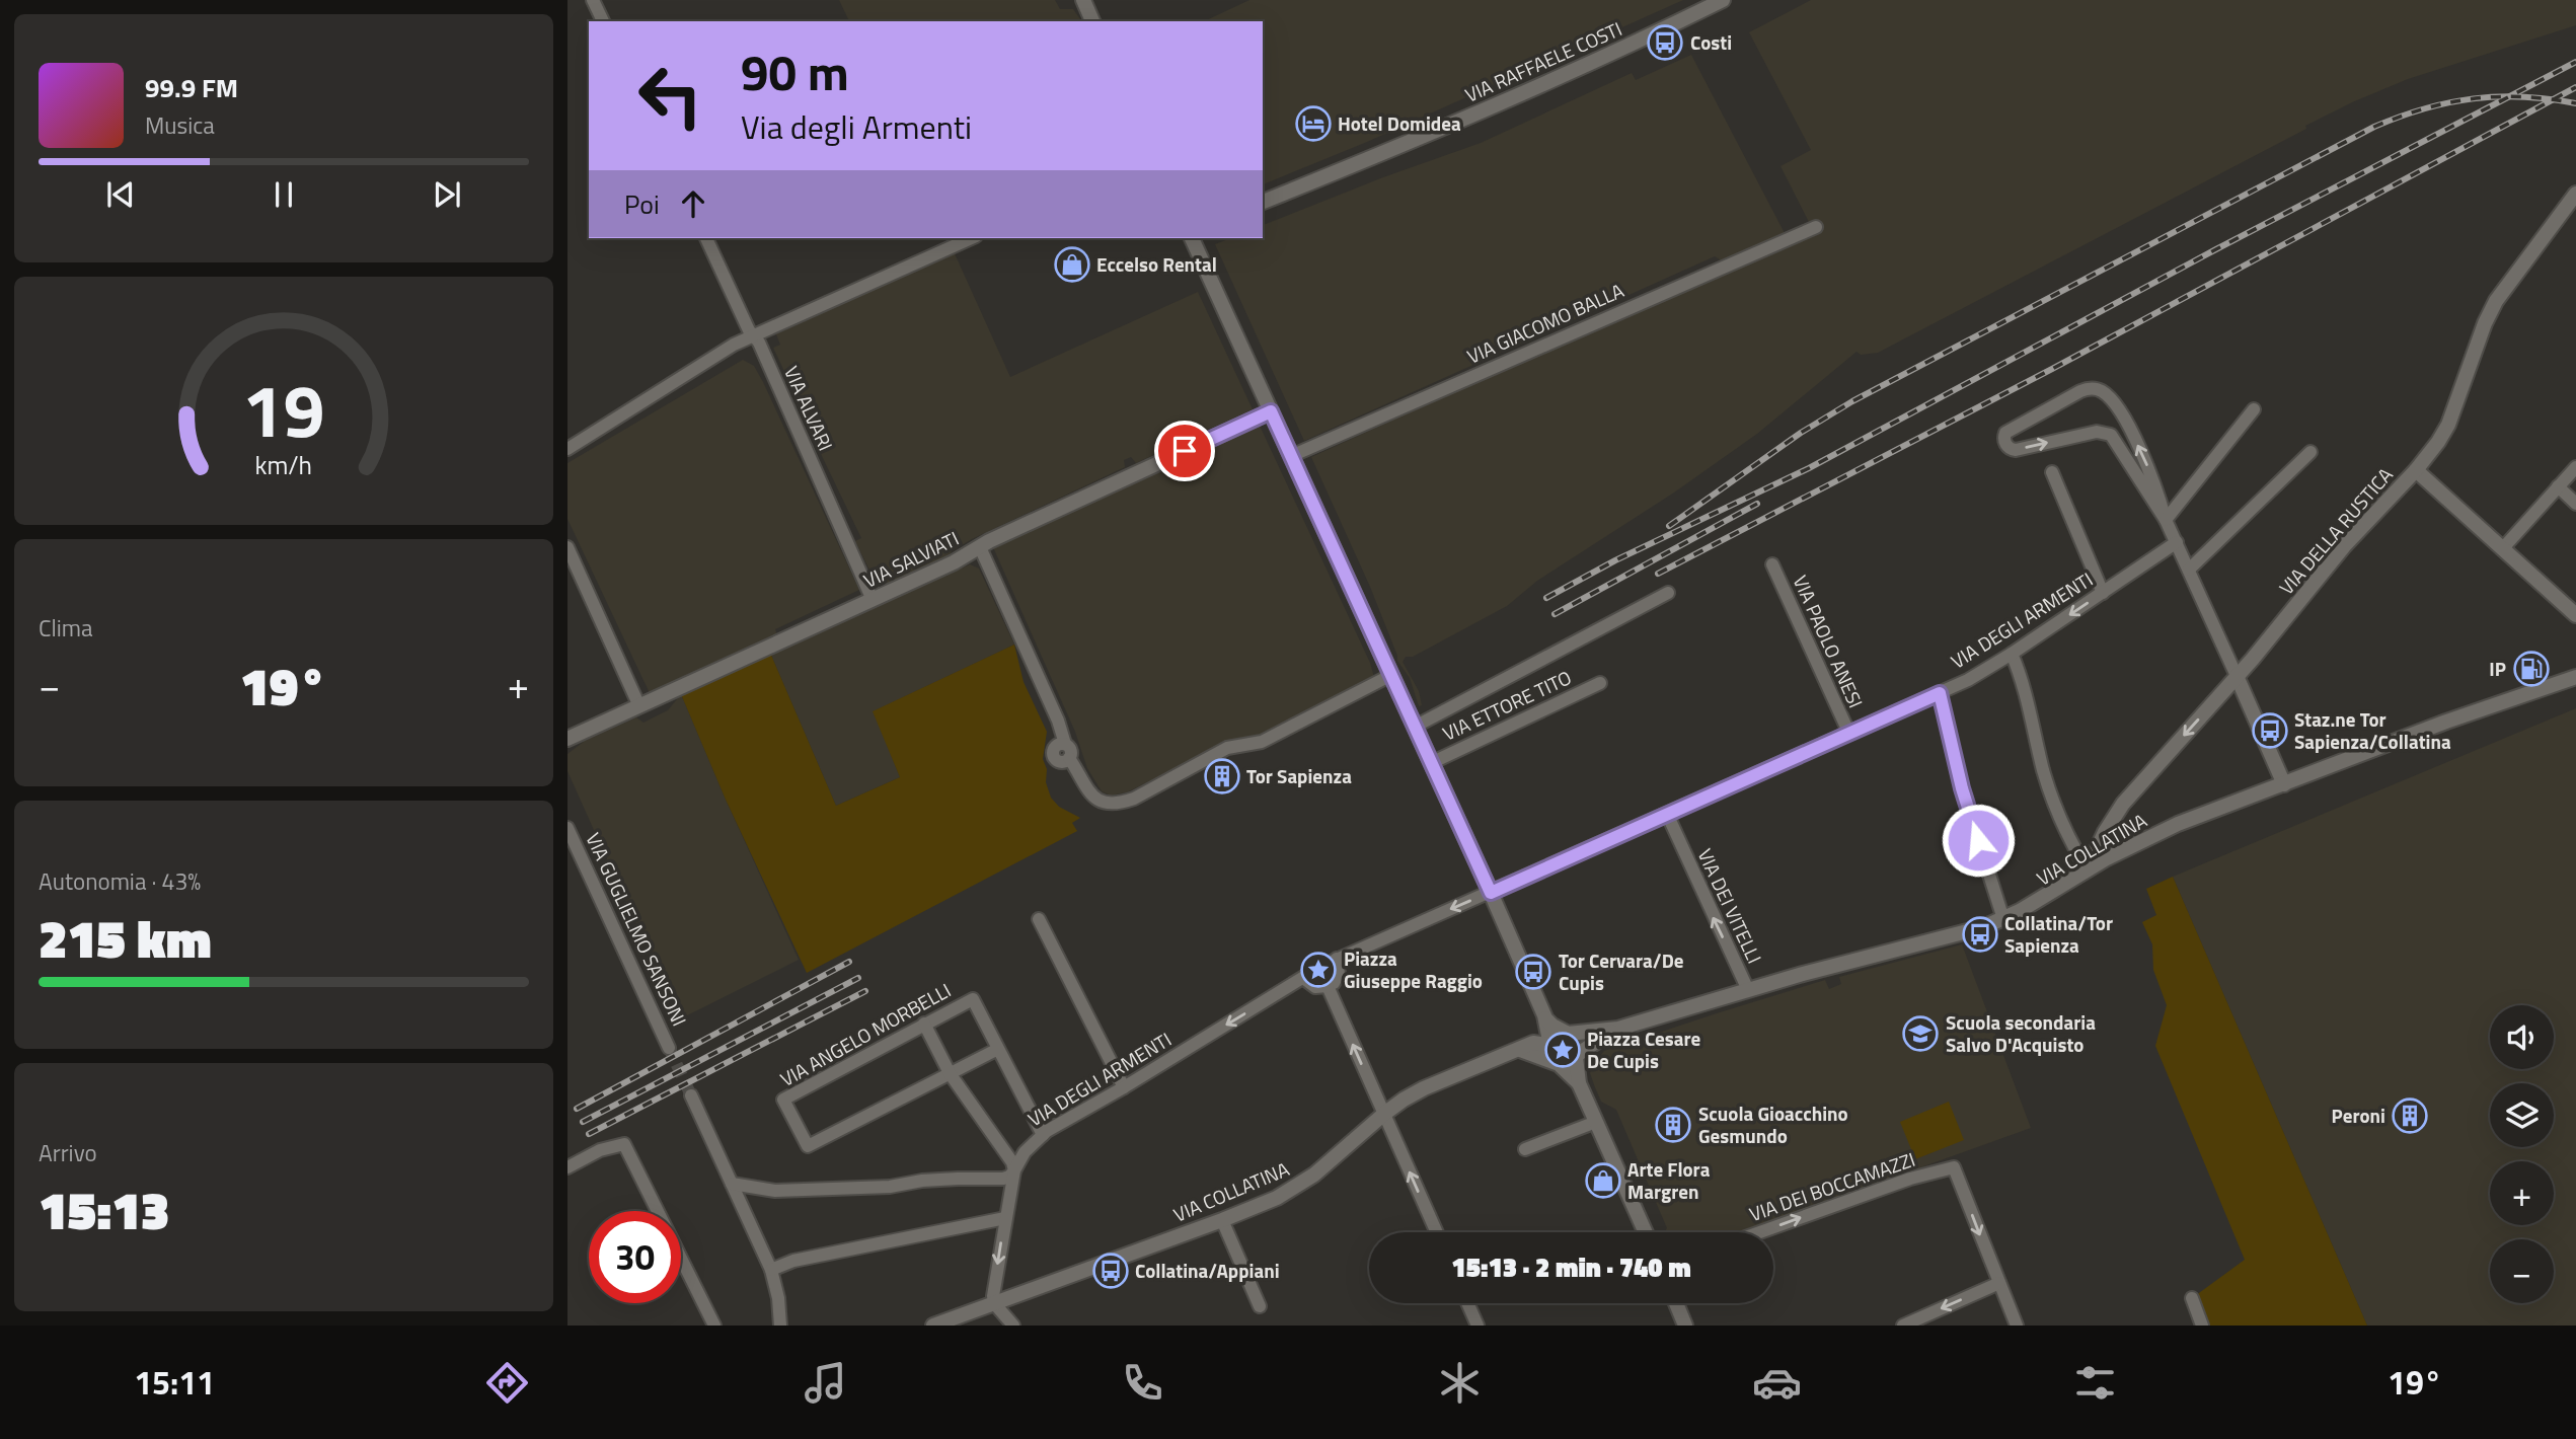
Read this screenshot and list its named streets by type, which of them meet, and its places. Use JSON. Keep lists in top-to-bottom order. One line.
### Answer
{"streets":{"street":["VIA RAFFAELE COSTI","VIA GIACOMO BALLA","VIA ALVARI","VIA DELLA RUSTICA","VIA SALVIATI","VIA DEGLI ARMENTI","VIA PAOLO ANESI","VIA ETTORE TITO","VIA COLLATINA","VIA DEI VITELLI","VIA GUGLIELMO SANSONI","VIA ANGELO MORBELLI","VIA DEI BOCCAMAZZI"]},"crossings":[["VIA ALVARI","VIA SALVIATI"],["VIA DELLA RUSTICA","VIA COLLATINA"],["VIA DEGLI ARMENTI","VIA PAOLO ANESI"],["VIA DEGLI ARMENTI","VIA COLLATINA"],["VIA DEGLI ARMENTI","VIA DEI VITELLI"],["VIA COLLATINA","VIA DEI VITELLI"]],"one_way":["VIA DEI VITELLI"],"places":{"bus stop":["Costi","Staz.ne Tor Sapienza/Collatina","Collatina/Tor Sapienza","Tor Cervara/De Cupis","Collatina/Appiani"],"hotel":["Hotel Domidea"],"shop":["Eccelso Rental","Arte Flora Margren"],"fuel station":["IP"],"building":["Tor Sapienza","Peroni","Scuola Gioacchino Gesmundo"],"place":["Piazza Giuseppe Raggio","Piazza Cesare De Cupis"],"school or university":["Scuola secondaria Salvo D'Acquisto"]},"page":{"turn":["90 m","Via degli Armenti"],"song":["99.9 FM","Musica"],"then":"Poi","tile":["Clima",["Autonomia · 43%","215 km"],["Arrivo","15:13"]],"heat":["−","19°","+"],"map_buttons":["+","−"],"limit":"30","trip":"15:13 · 2 min · 740 m","tabs":["15:11","19°"],"gauge":["19","km/h"]}}
